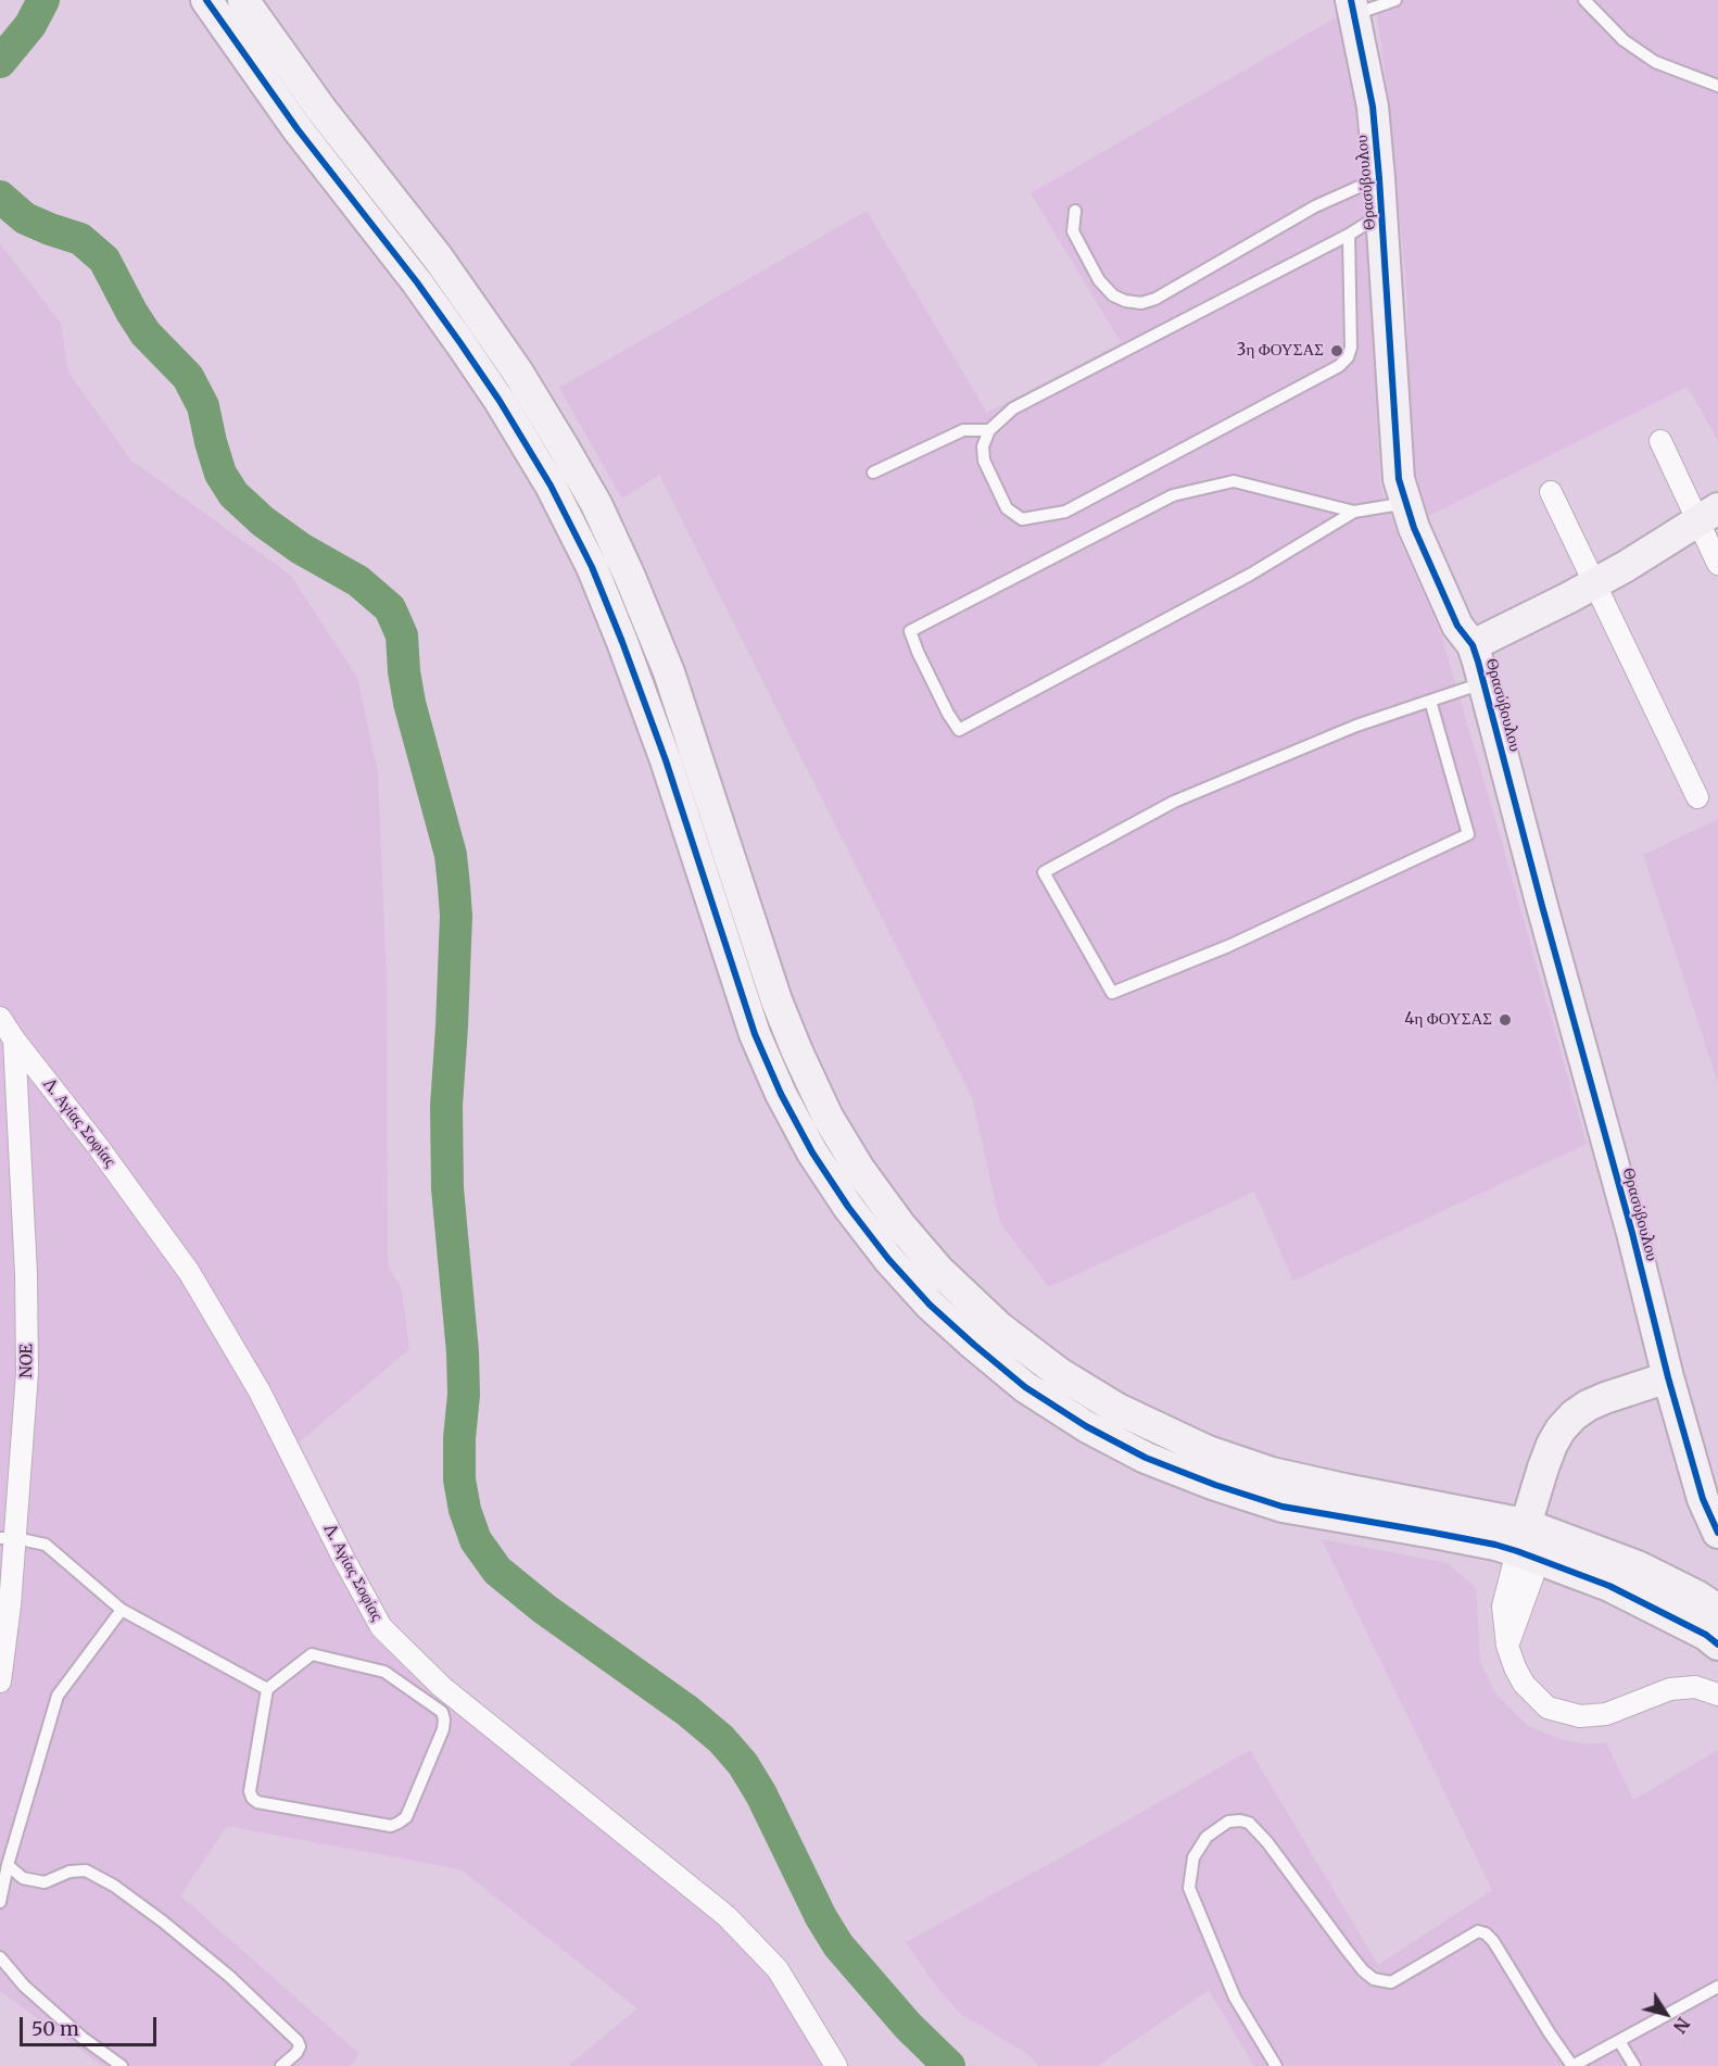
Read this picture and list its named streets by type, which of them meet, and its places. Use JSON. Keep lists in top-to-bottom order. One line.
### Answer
{"streets":{"street":["Θρασύβουλου","Λ. Αγίας Σοφίας","NOE"]},"crossings":[["Λ. Αγίας Σοφίας","NOE"]],"places":["3η ΦΟΥΣΑΣ","4η ΦΟΥΣΑΣ"],"scale_bar":"50 m","north":"bottom right"}
